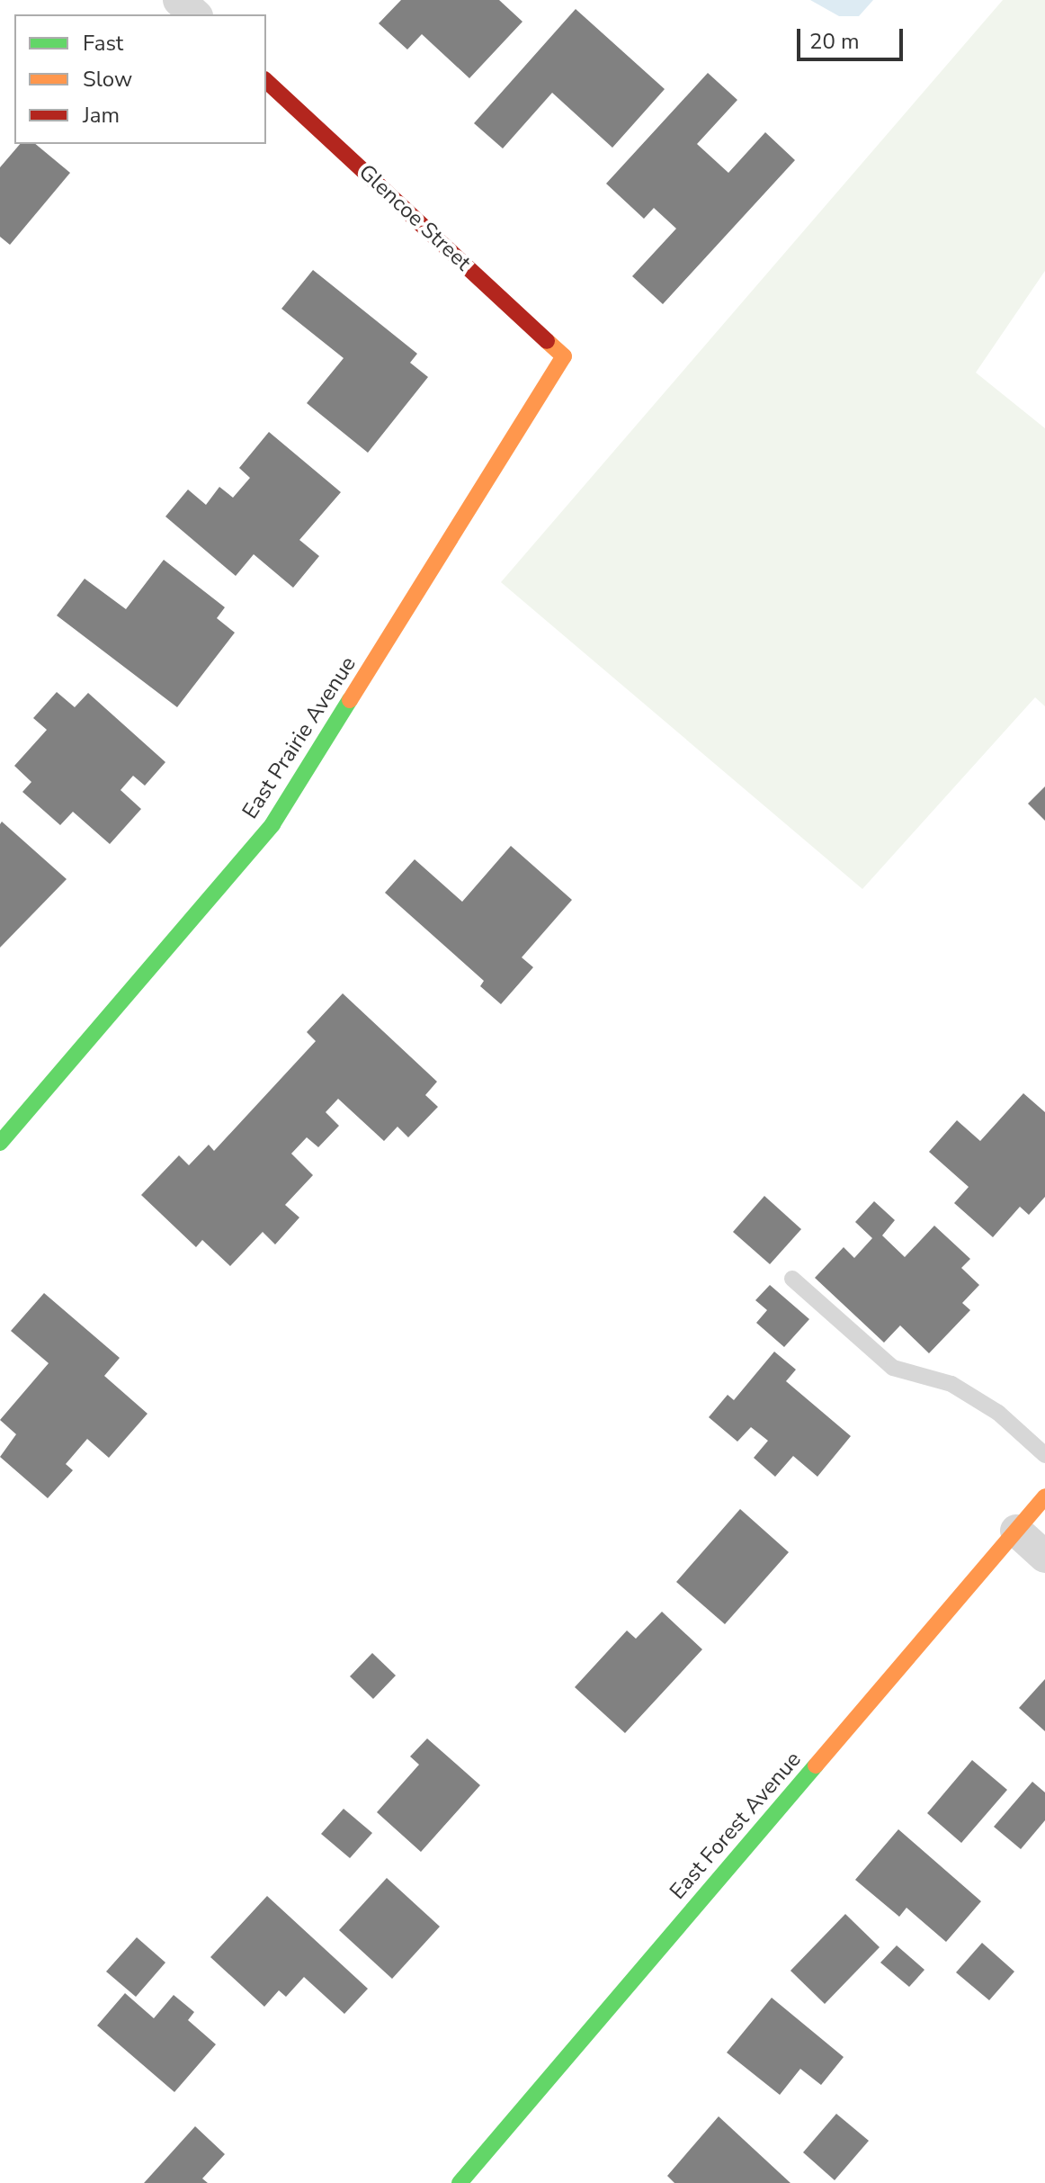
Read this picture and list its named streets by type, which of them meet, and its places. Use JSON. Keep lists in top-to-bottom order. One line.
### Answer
{"streets":{"street":["Glencoe Street","East Prairie Avenue","East Forest Avenue"]},"crossings":[["Glencoe Street","East Prairie Avenue"]],"legend":["Fast","Slow","Jam"],"scale_bar":"20 m"}
